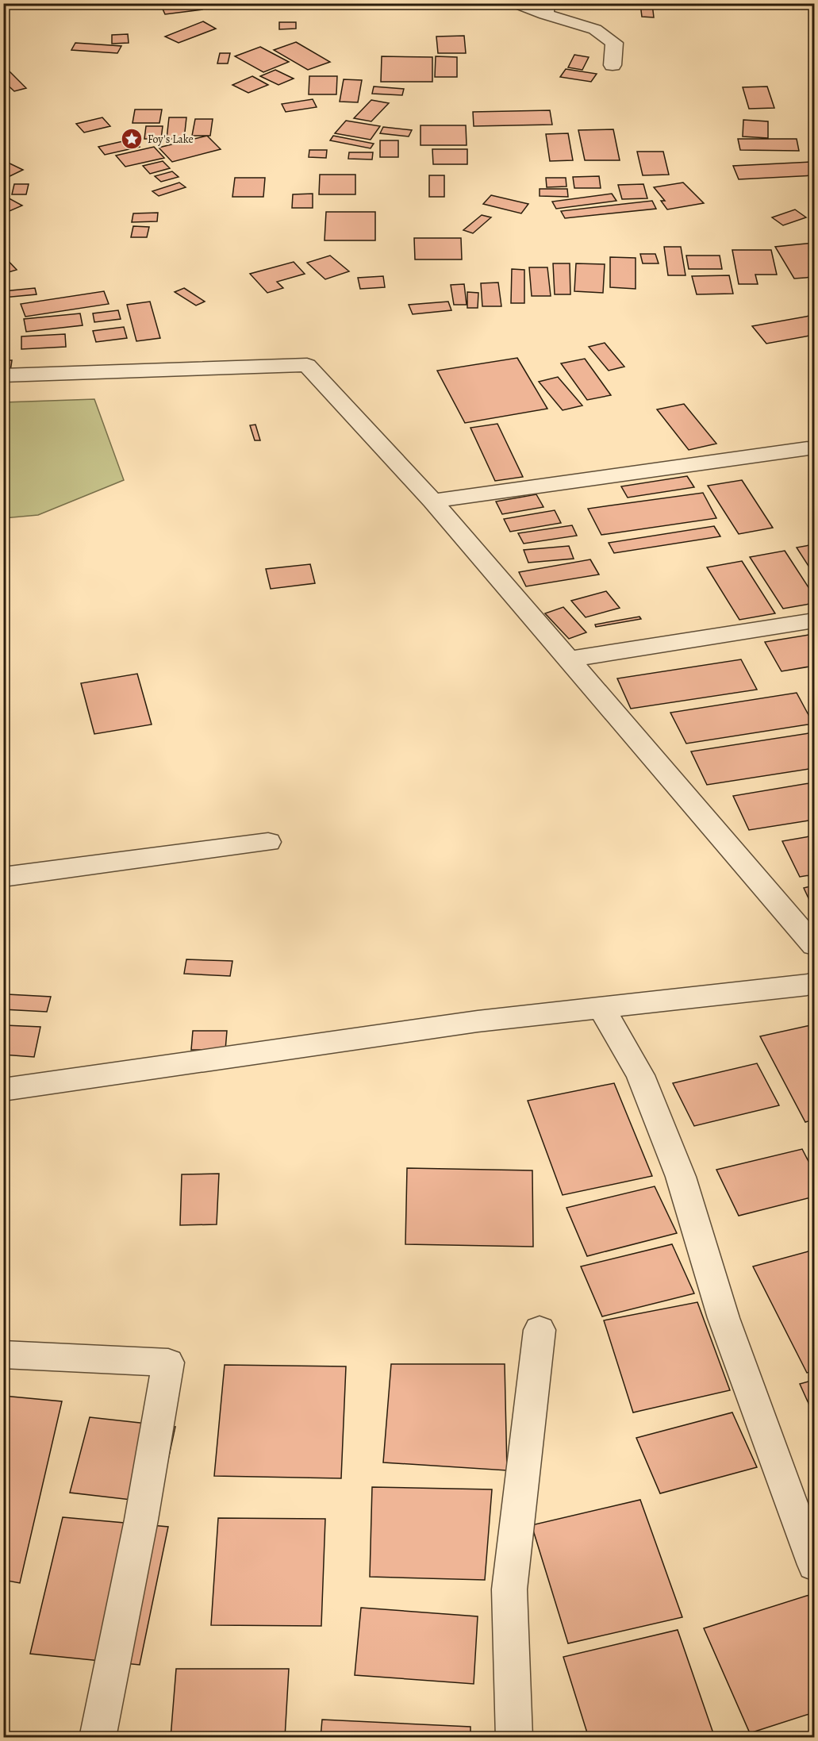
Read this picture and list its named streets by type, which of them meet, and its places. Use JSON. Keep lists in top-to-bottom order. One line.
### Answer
{"places":{"place":["Foy's Lake"]}}
